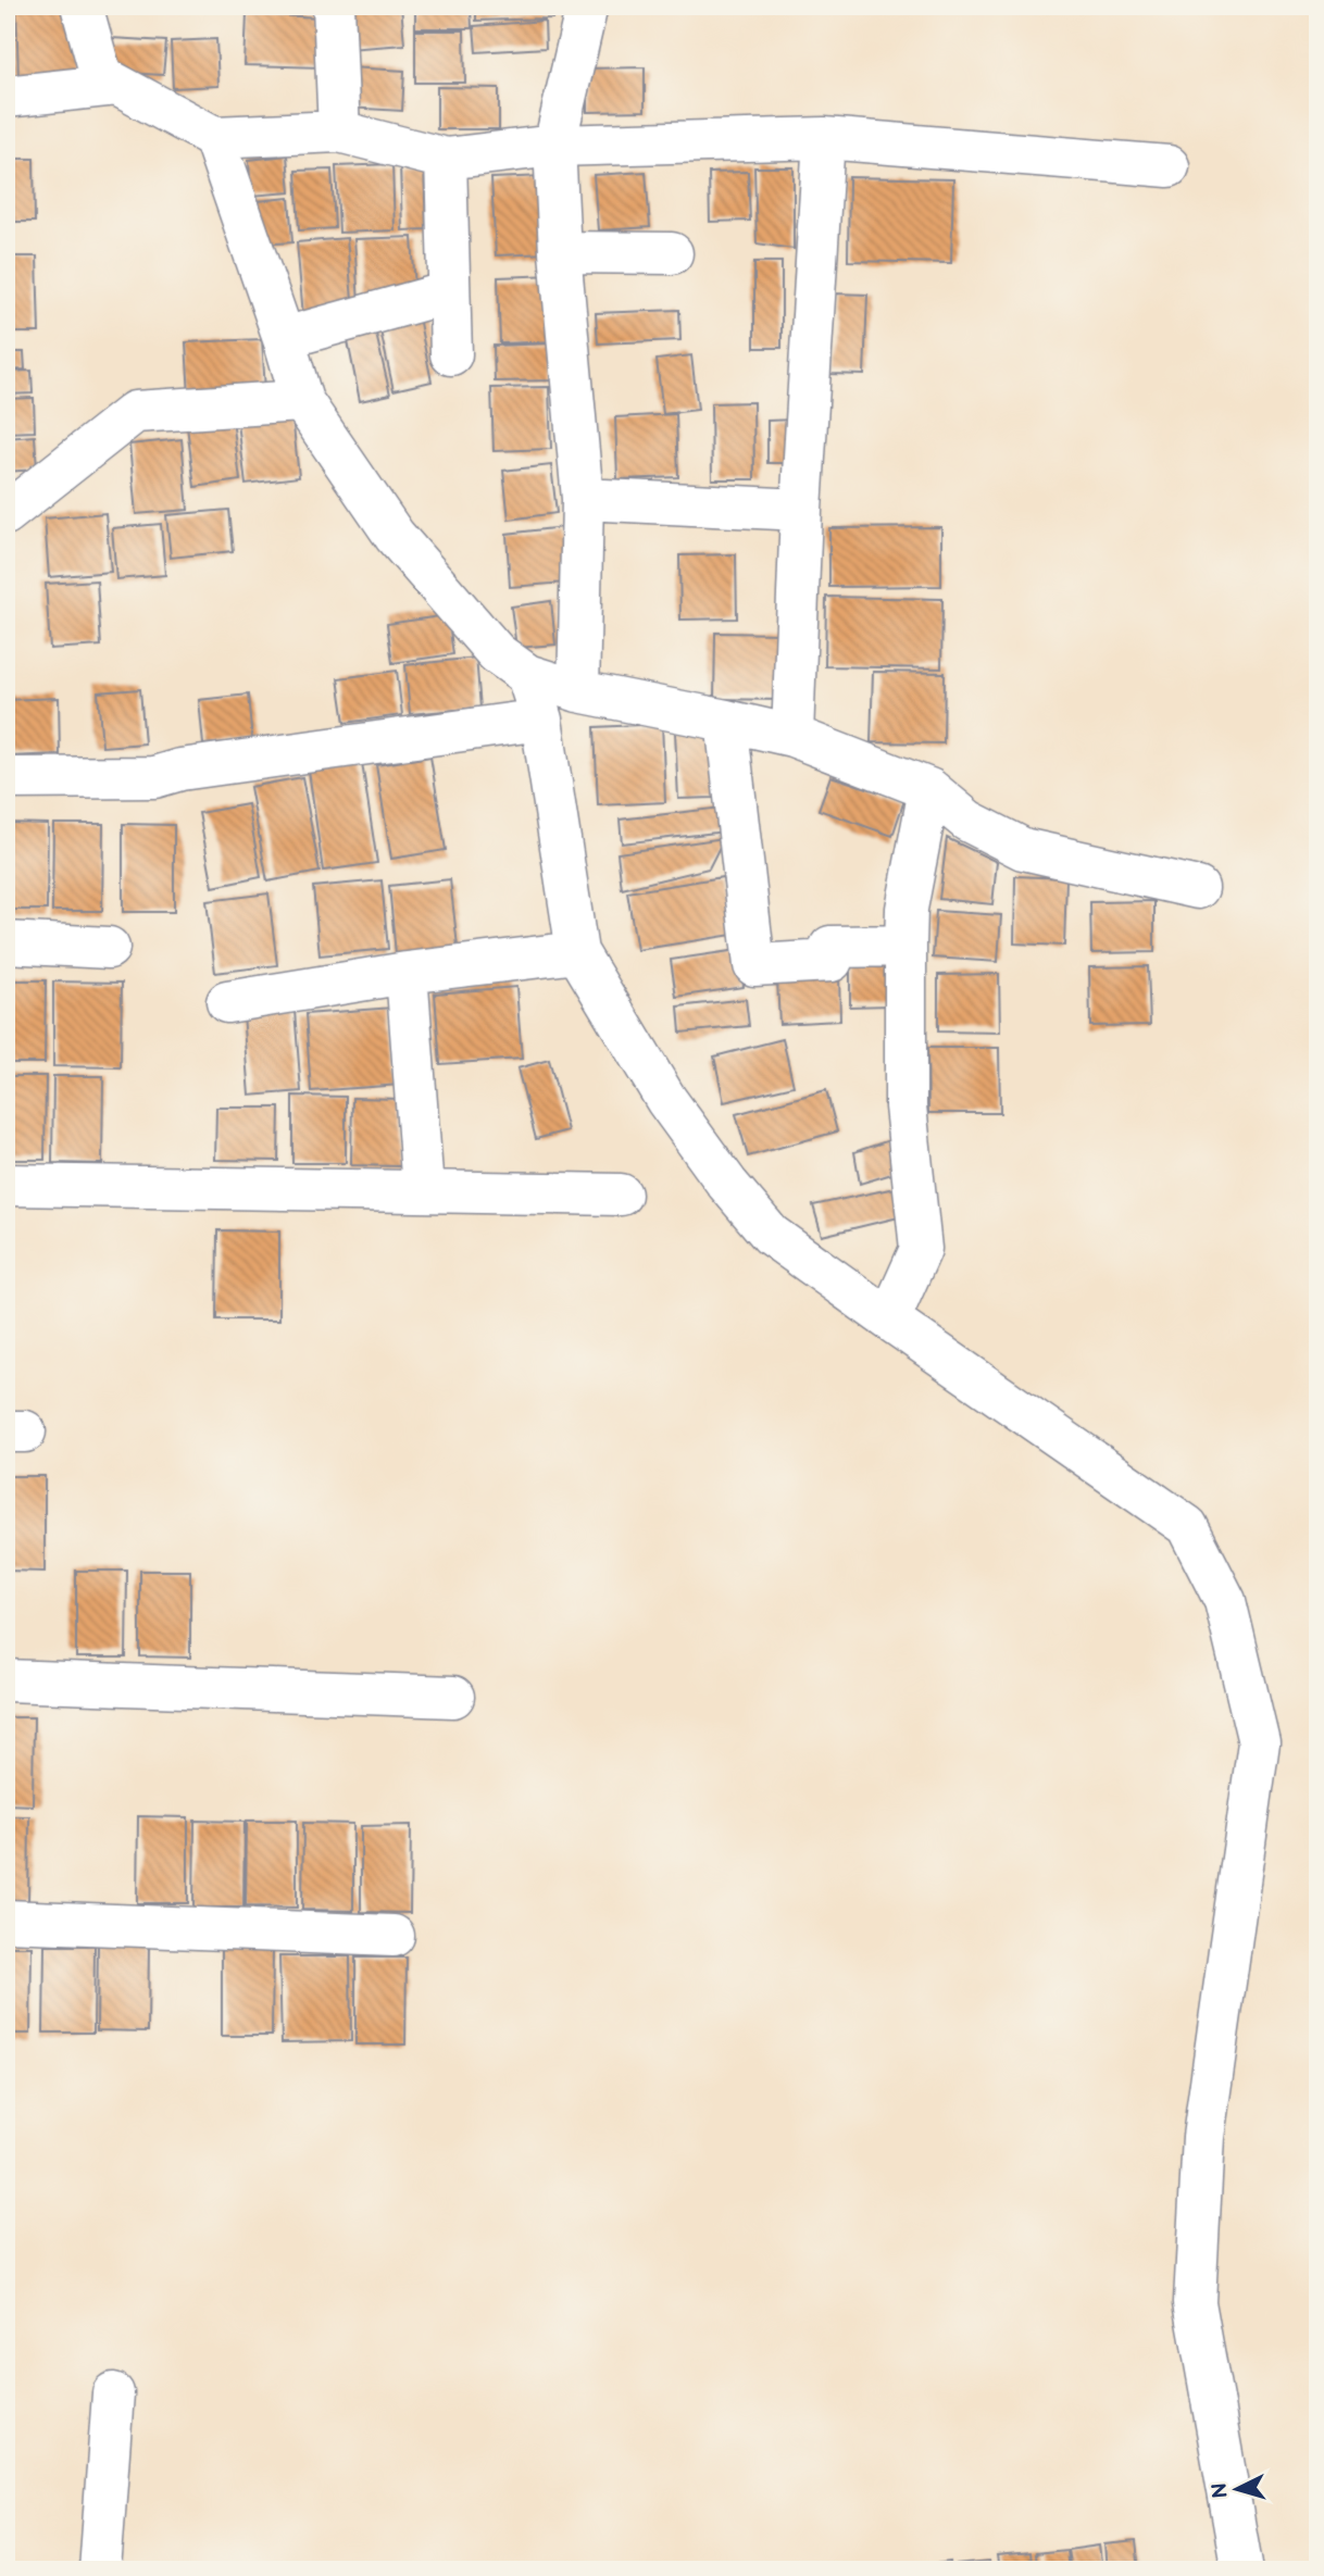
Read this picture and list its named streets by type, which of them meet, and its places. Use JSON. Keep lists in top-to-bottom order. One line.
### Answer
{"north":"left"}
